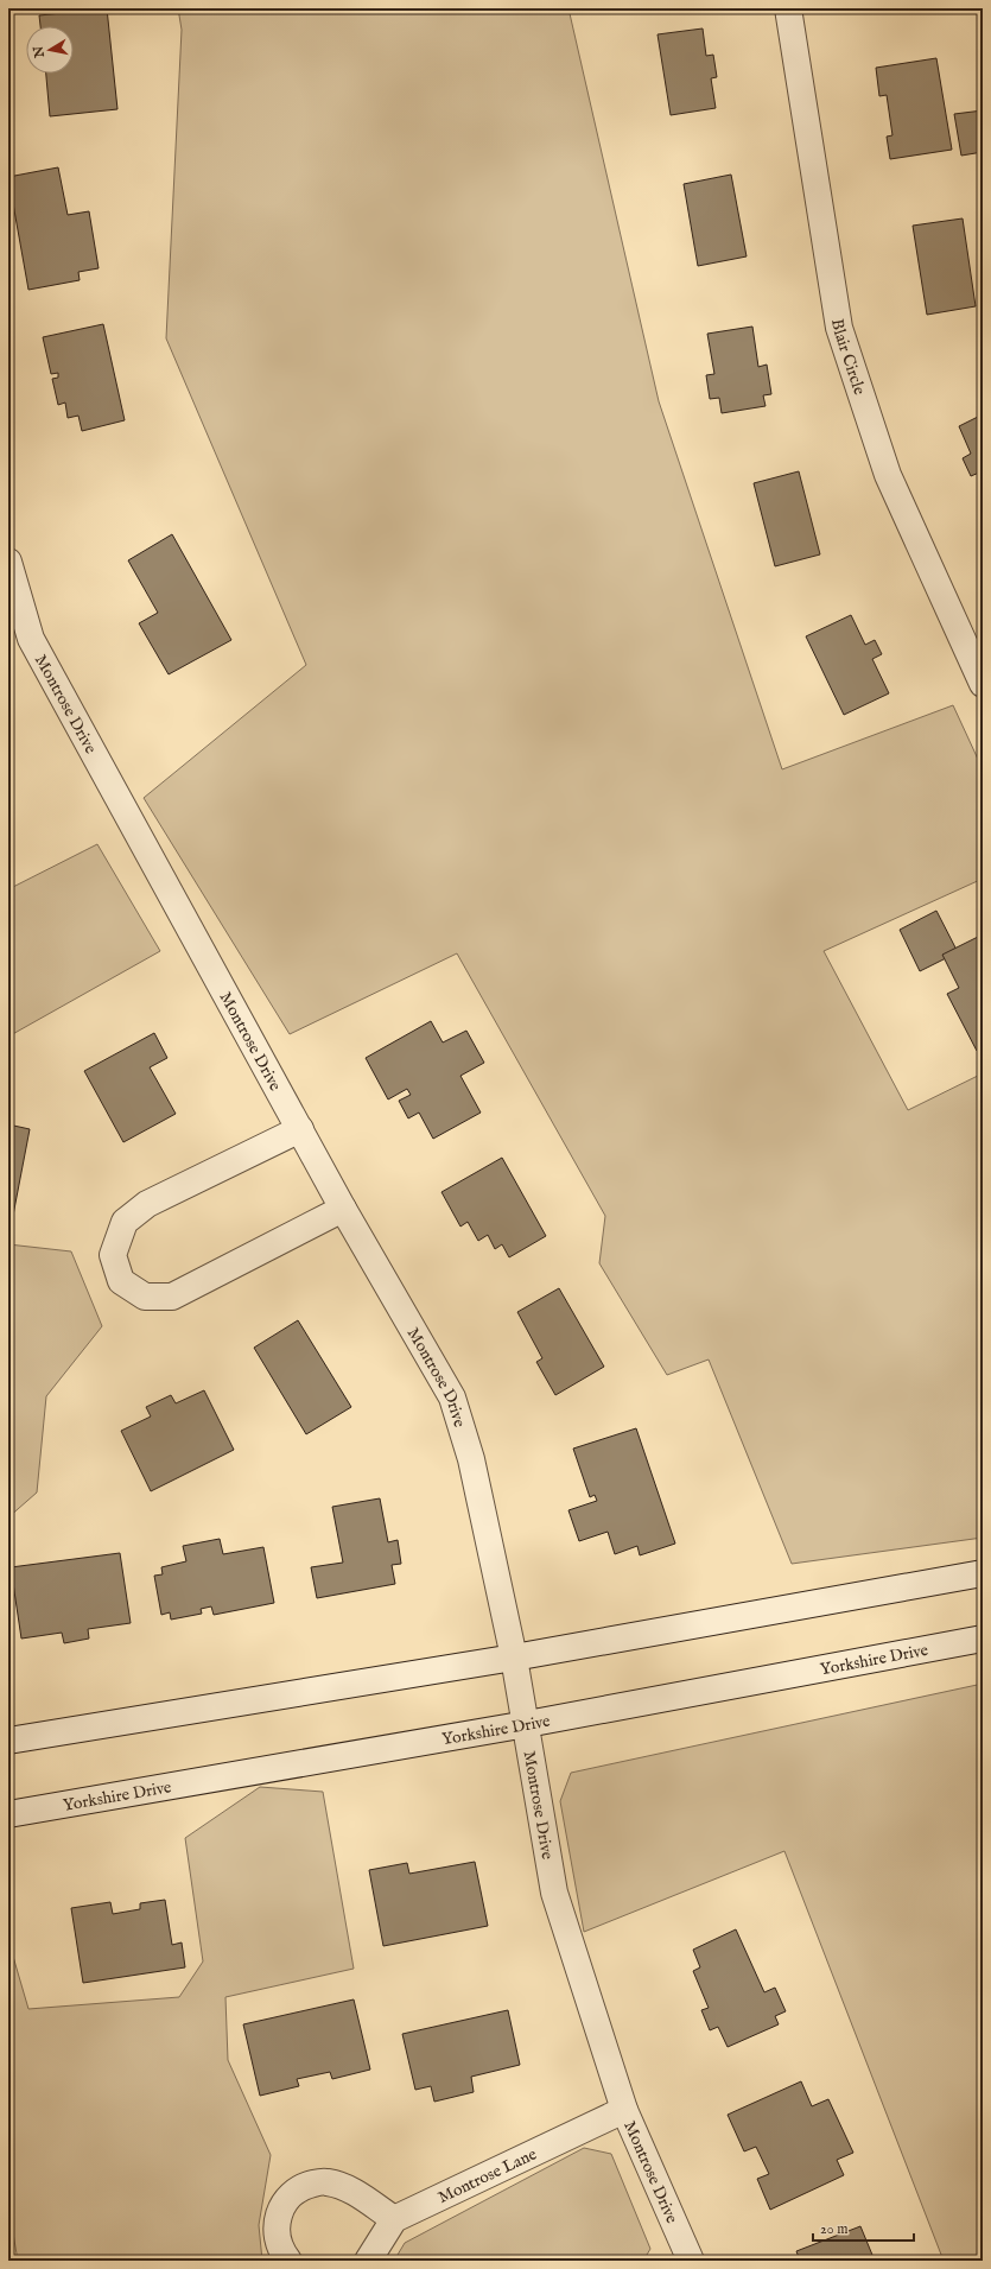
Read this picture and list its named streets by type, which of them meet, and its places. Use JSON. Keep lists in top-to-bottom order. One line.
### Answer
{"streets":{"street":["Blair Circle","Montrose Drive","Yorkshire Drive","Montrose Lane"]},"crossings":[["Montrose Drive","Yorkshire Drive"],["Montrose Drive","Montrose Lane"]],"scale_bar":"20 m","north":"left"}
